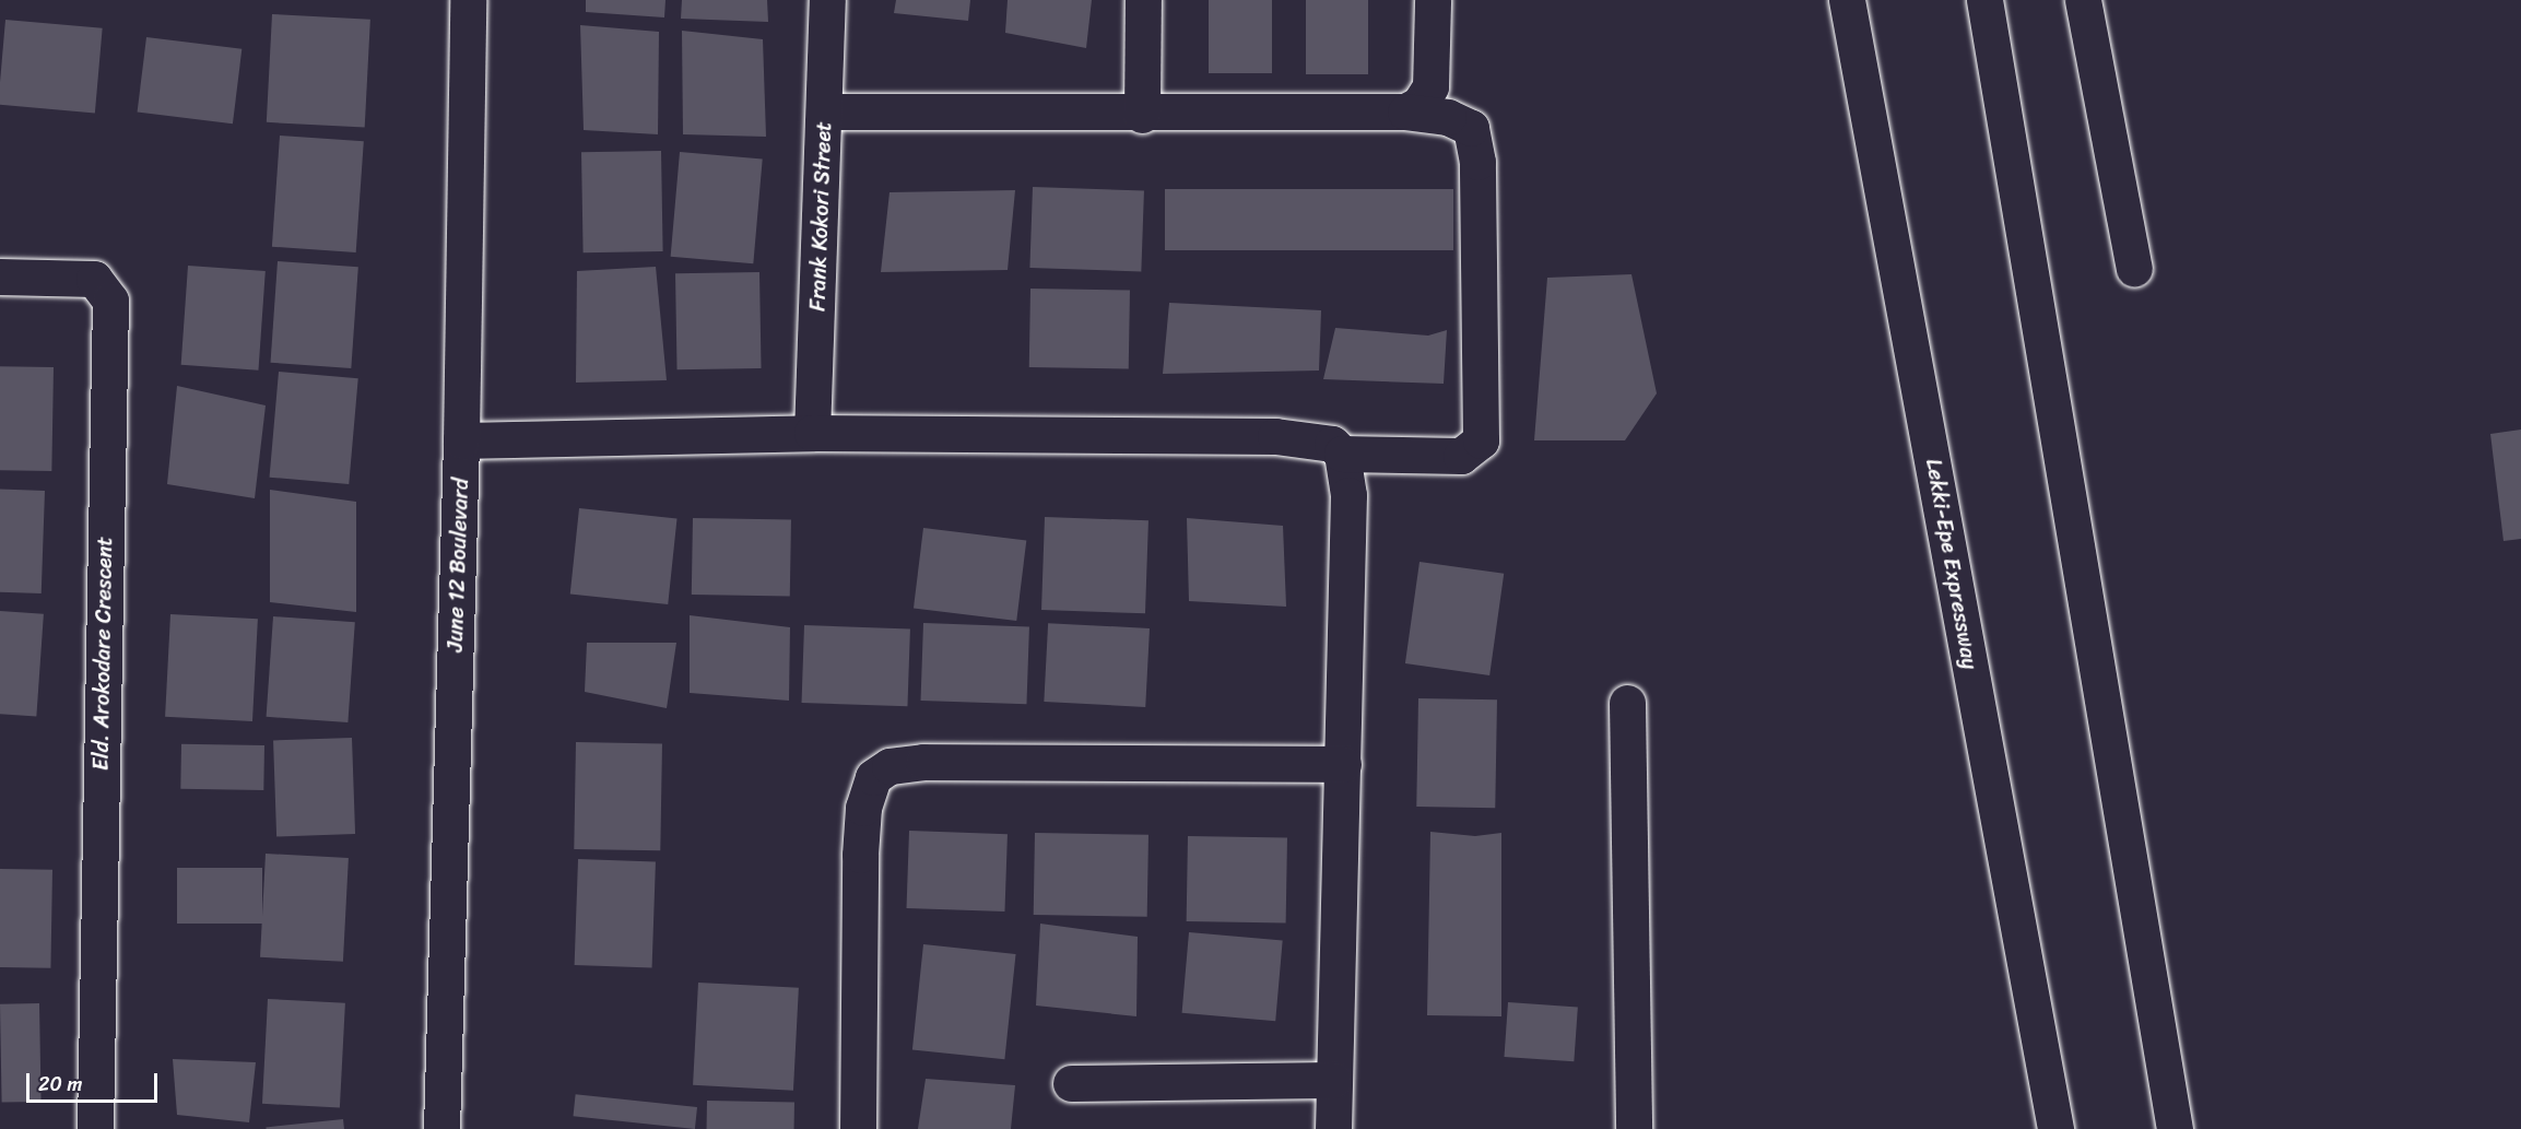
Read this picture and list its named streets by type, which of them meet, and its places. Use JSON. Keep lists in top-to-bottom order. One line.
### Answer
{"streets":{"main road":["Frank Kokori Street","Lekki-Epe Expressway","June 12 Boulevard","Eld. Arokodare Crescent"]},"scale_bar":"20 m"}
